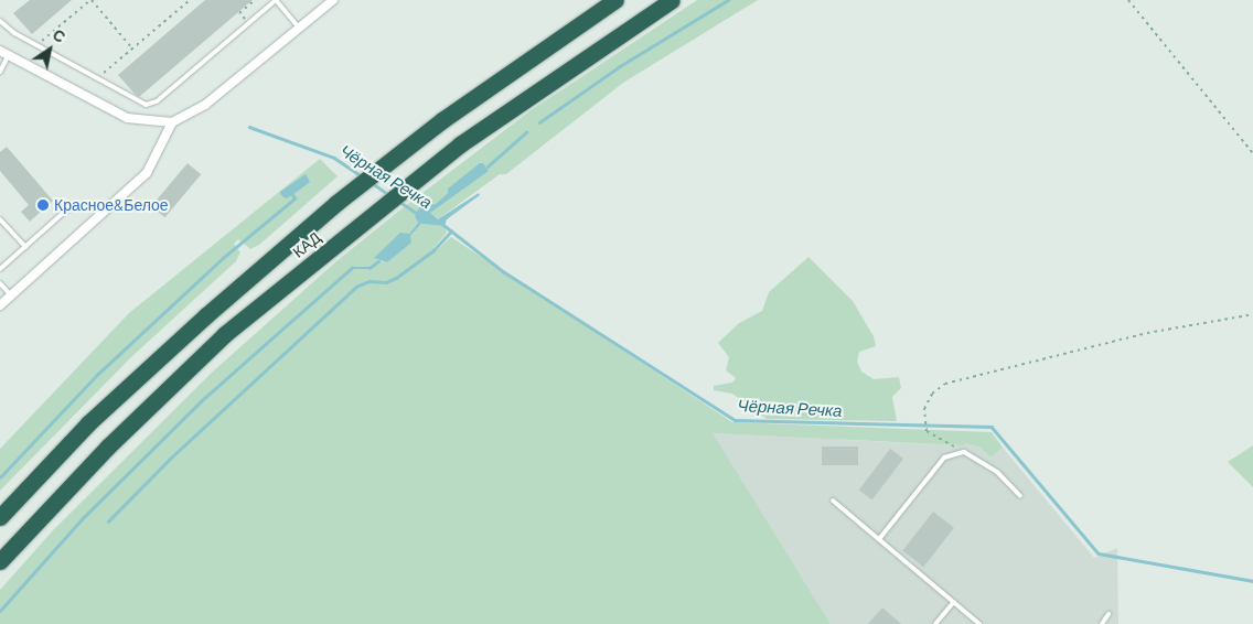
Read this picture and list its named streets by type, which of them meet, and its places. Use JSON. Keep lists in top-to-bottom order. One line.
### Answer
{"streets":{"highway":["КАД"]},"water":["Чёрная Речка"],"places":["Красное&Белое"],"north":"top right"}
